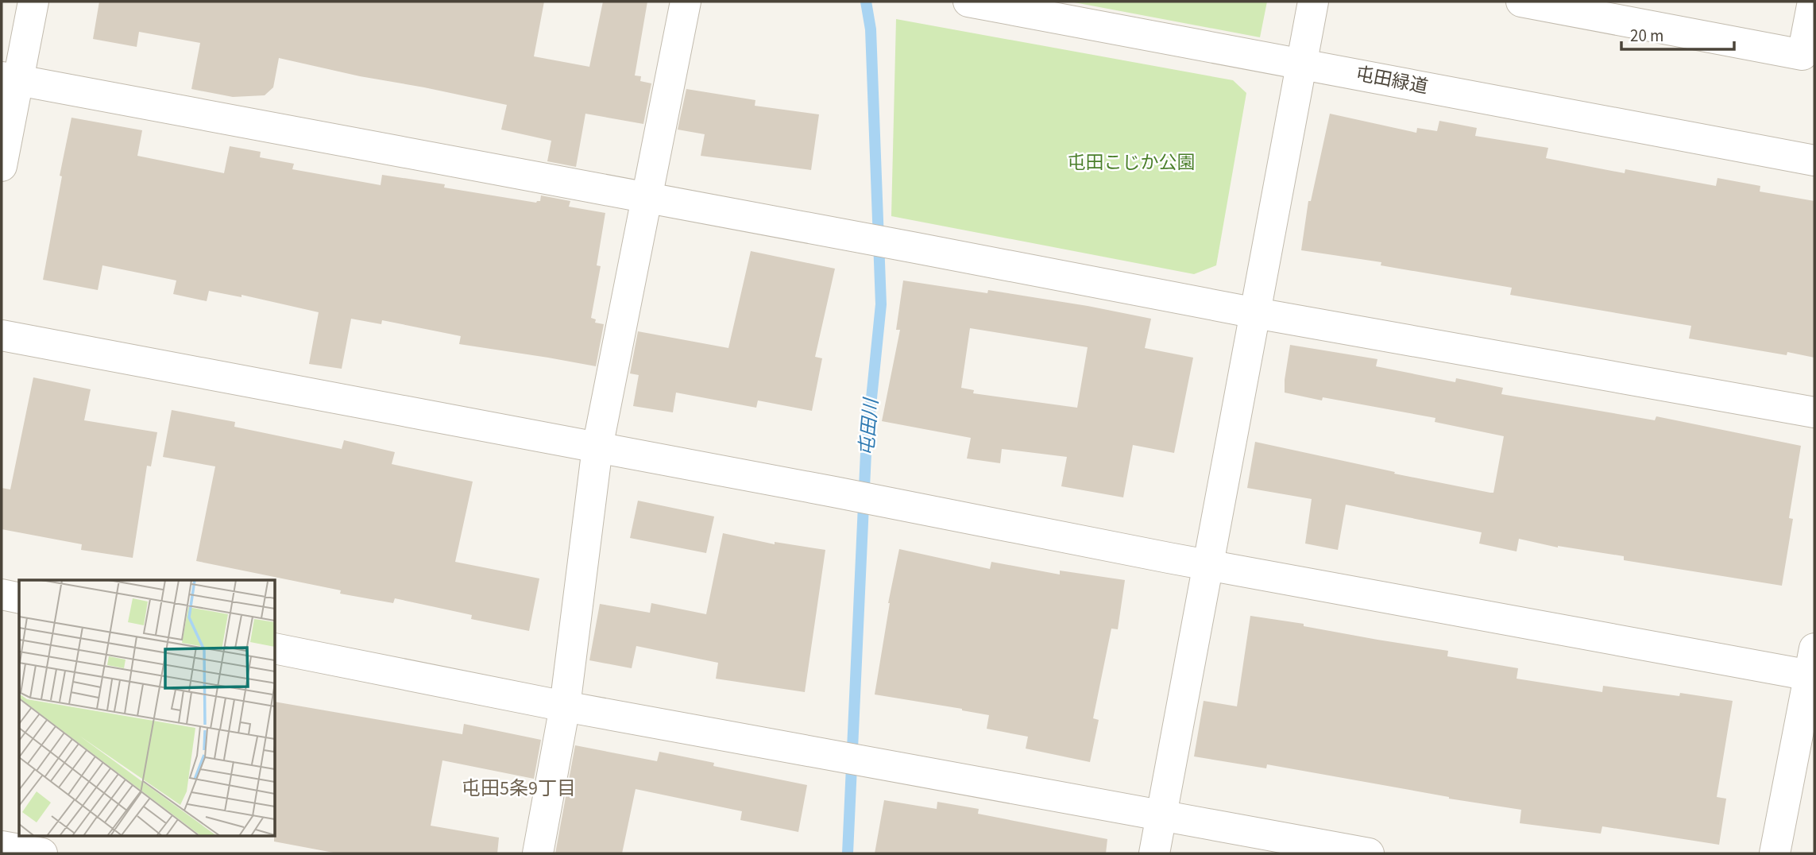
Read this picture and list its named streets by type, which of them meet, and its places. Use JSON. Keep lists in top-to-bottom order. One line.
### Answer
{"streets":{"street":["屯田緑道"]},"districts":["屯田5条9丁目"],"water":["屯田川"],"parks":["屯田こじか公園"],"scale_bar":"20 m"}
